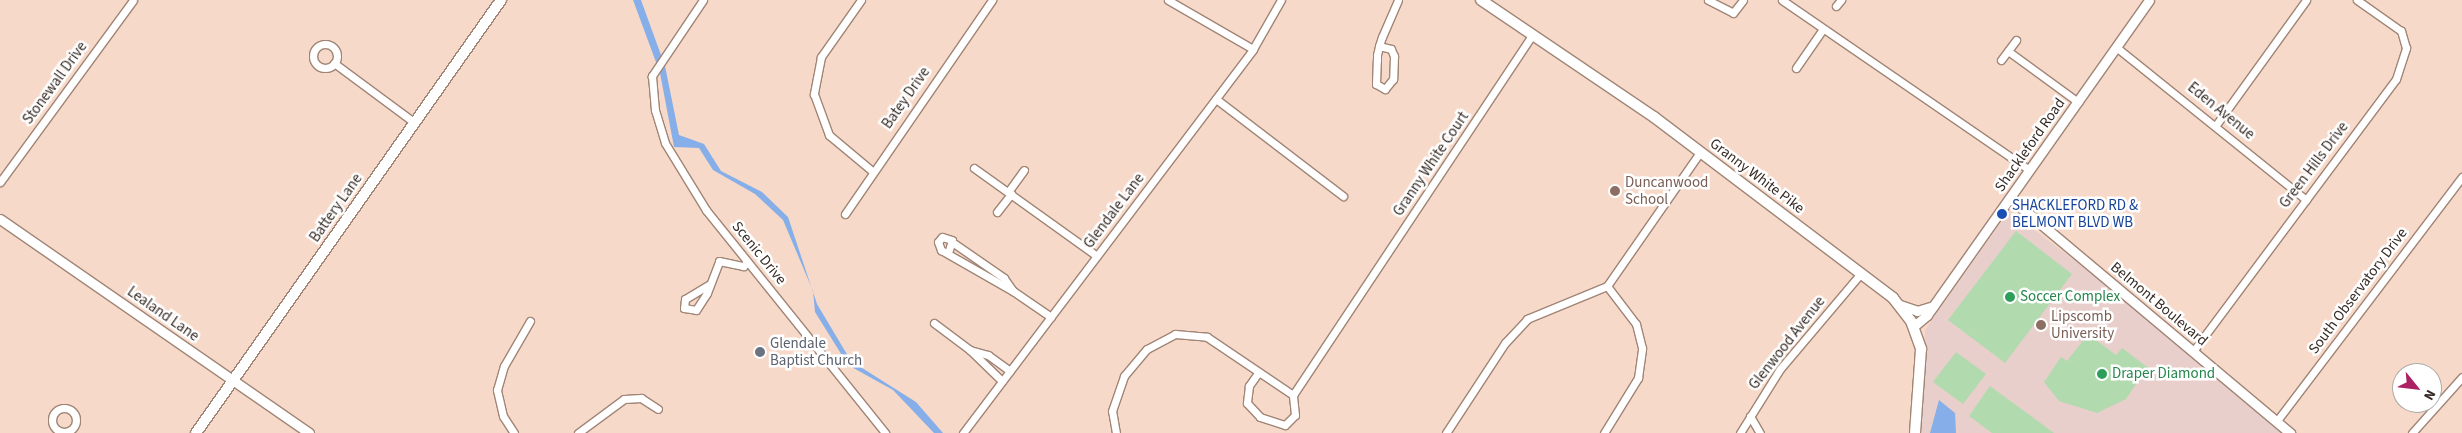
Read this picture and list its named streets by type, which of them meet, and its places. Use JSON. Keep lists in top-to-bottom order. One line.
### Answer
{"streets":{"main road":["Granny White Pike","Battery Lane"],"street":["Stonewall Drive","Batey Drive","Eden Avenue","Shackleford Road","Granny White Court","Green Hills Drive","Glendale Lane","Scenic Drive","South Observatory Drive","Belmont Boulevard","Lealand Lane","Glenwood Avenue"]},"crossings":[["Eden Avenue","Shackleford Road"],["Eden Avenue","Green Hills Drive"],["Shackleford Road","Granny White Pike"],["Shackleford Road","Belmont Boulevard"],["Granny White Court","Granny White Pike"],["Green Hills Drive","Belmont Boulevard"],["Granny White Pike","Glenwood Avenue"],["Battery Lane","Lealand Lane"],["South Observatory Drive","Belmont Boulevard"]],"places":["Duncanwood School","SHACKLEFORD RD & BELMONT BLVD WB","Soccer Complex","Lipscomb University","Glendale Baptist Church","Draper Diamond"],"north":"bottom right"}
